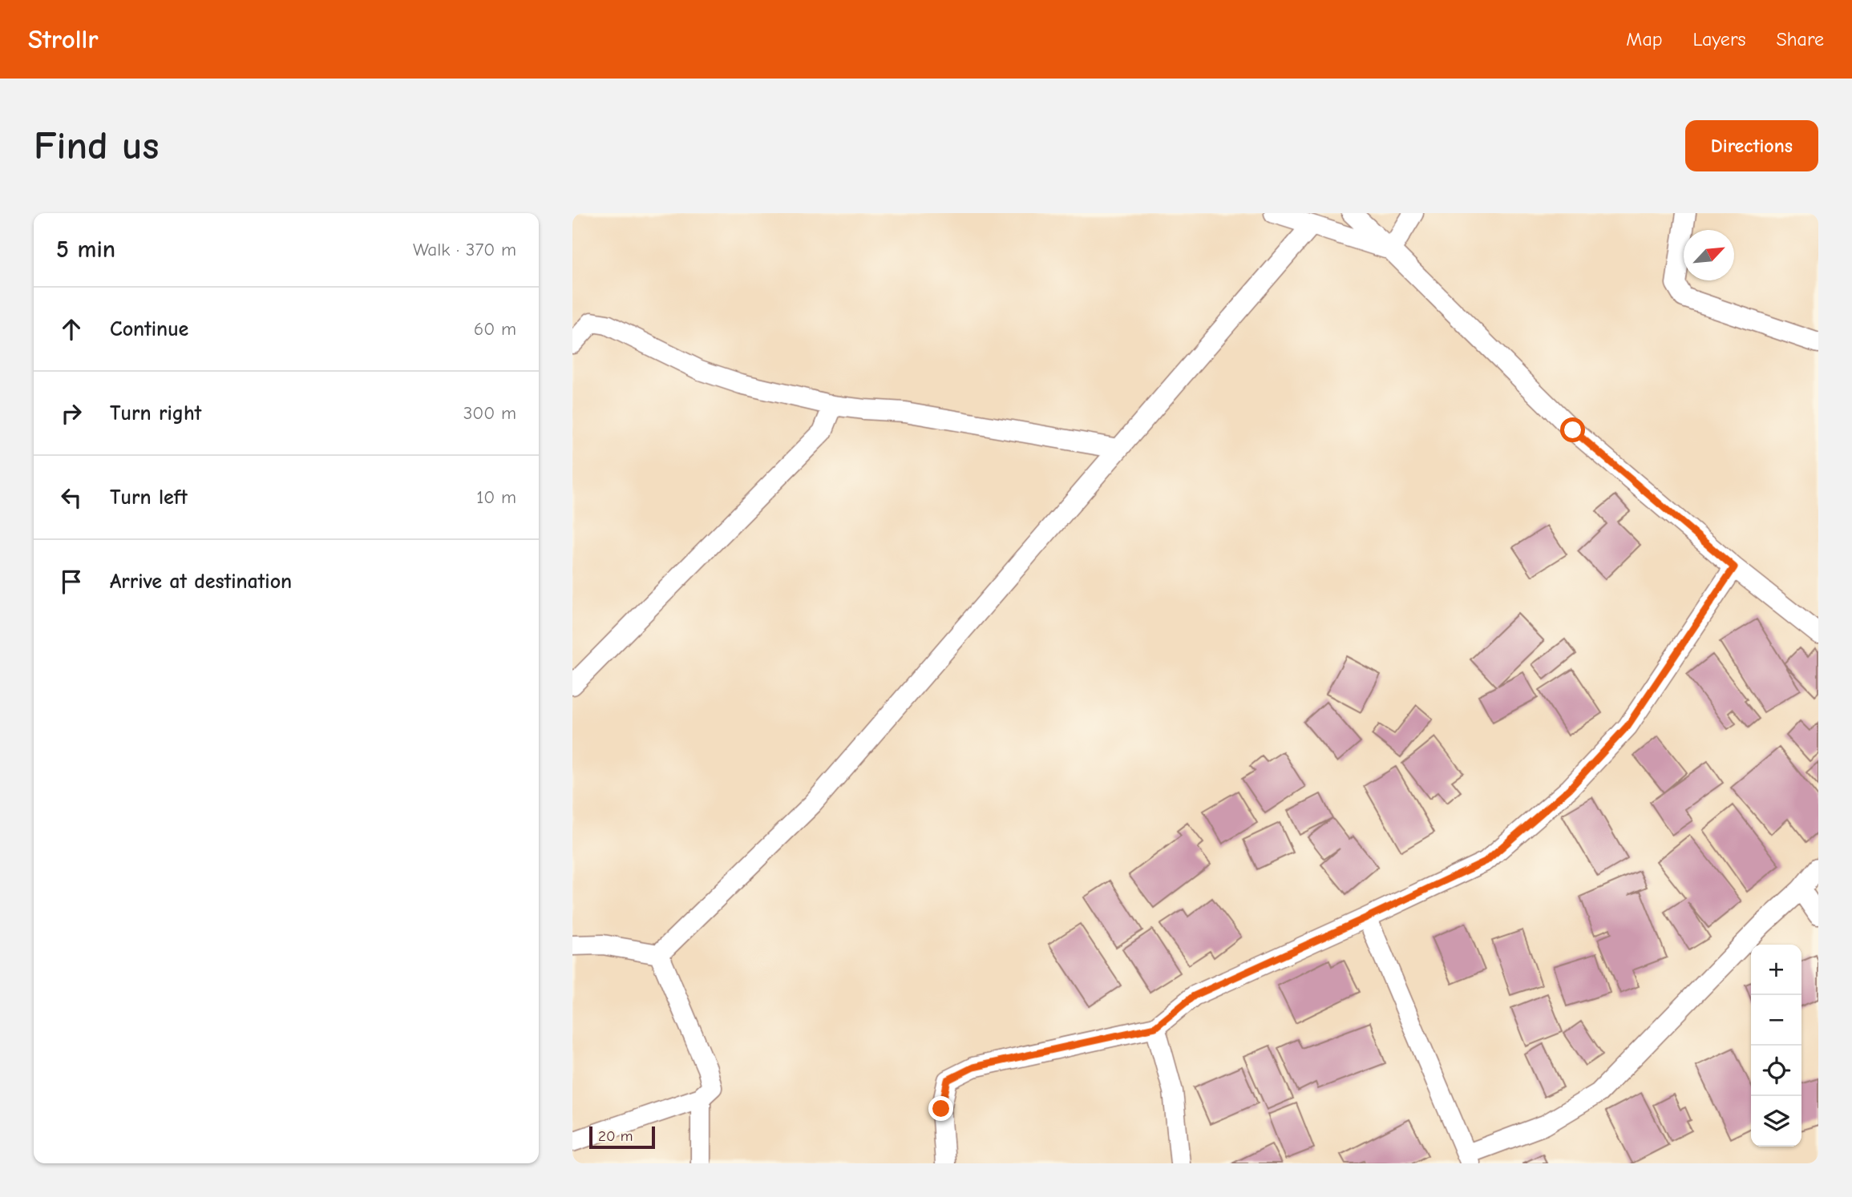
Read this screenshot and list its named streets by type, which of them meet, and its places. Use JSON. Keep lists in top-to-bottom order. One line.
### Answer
{"scale_bar":"20 m","north":"top right","page":{"header":"Strollr","nav":["Map","Layers","Share"],"buttons":"Directions","title":"Find us","heading":["5 min","Walk · 370 m"],"list":[["Continue","60 m"],["Turn right","300 m"],["Turn left","10 m"],"Arrive at destination"],"map_buttons":["+","−"],"scale":"20 m"}}
